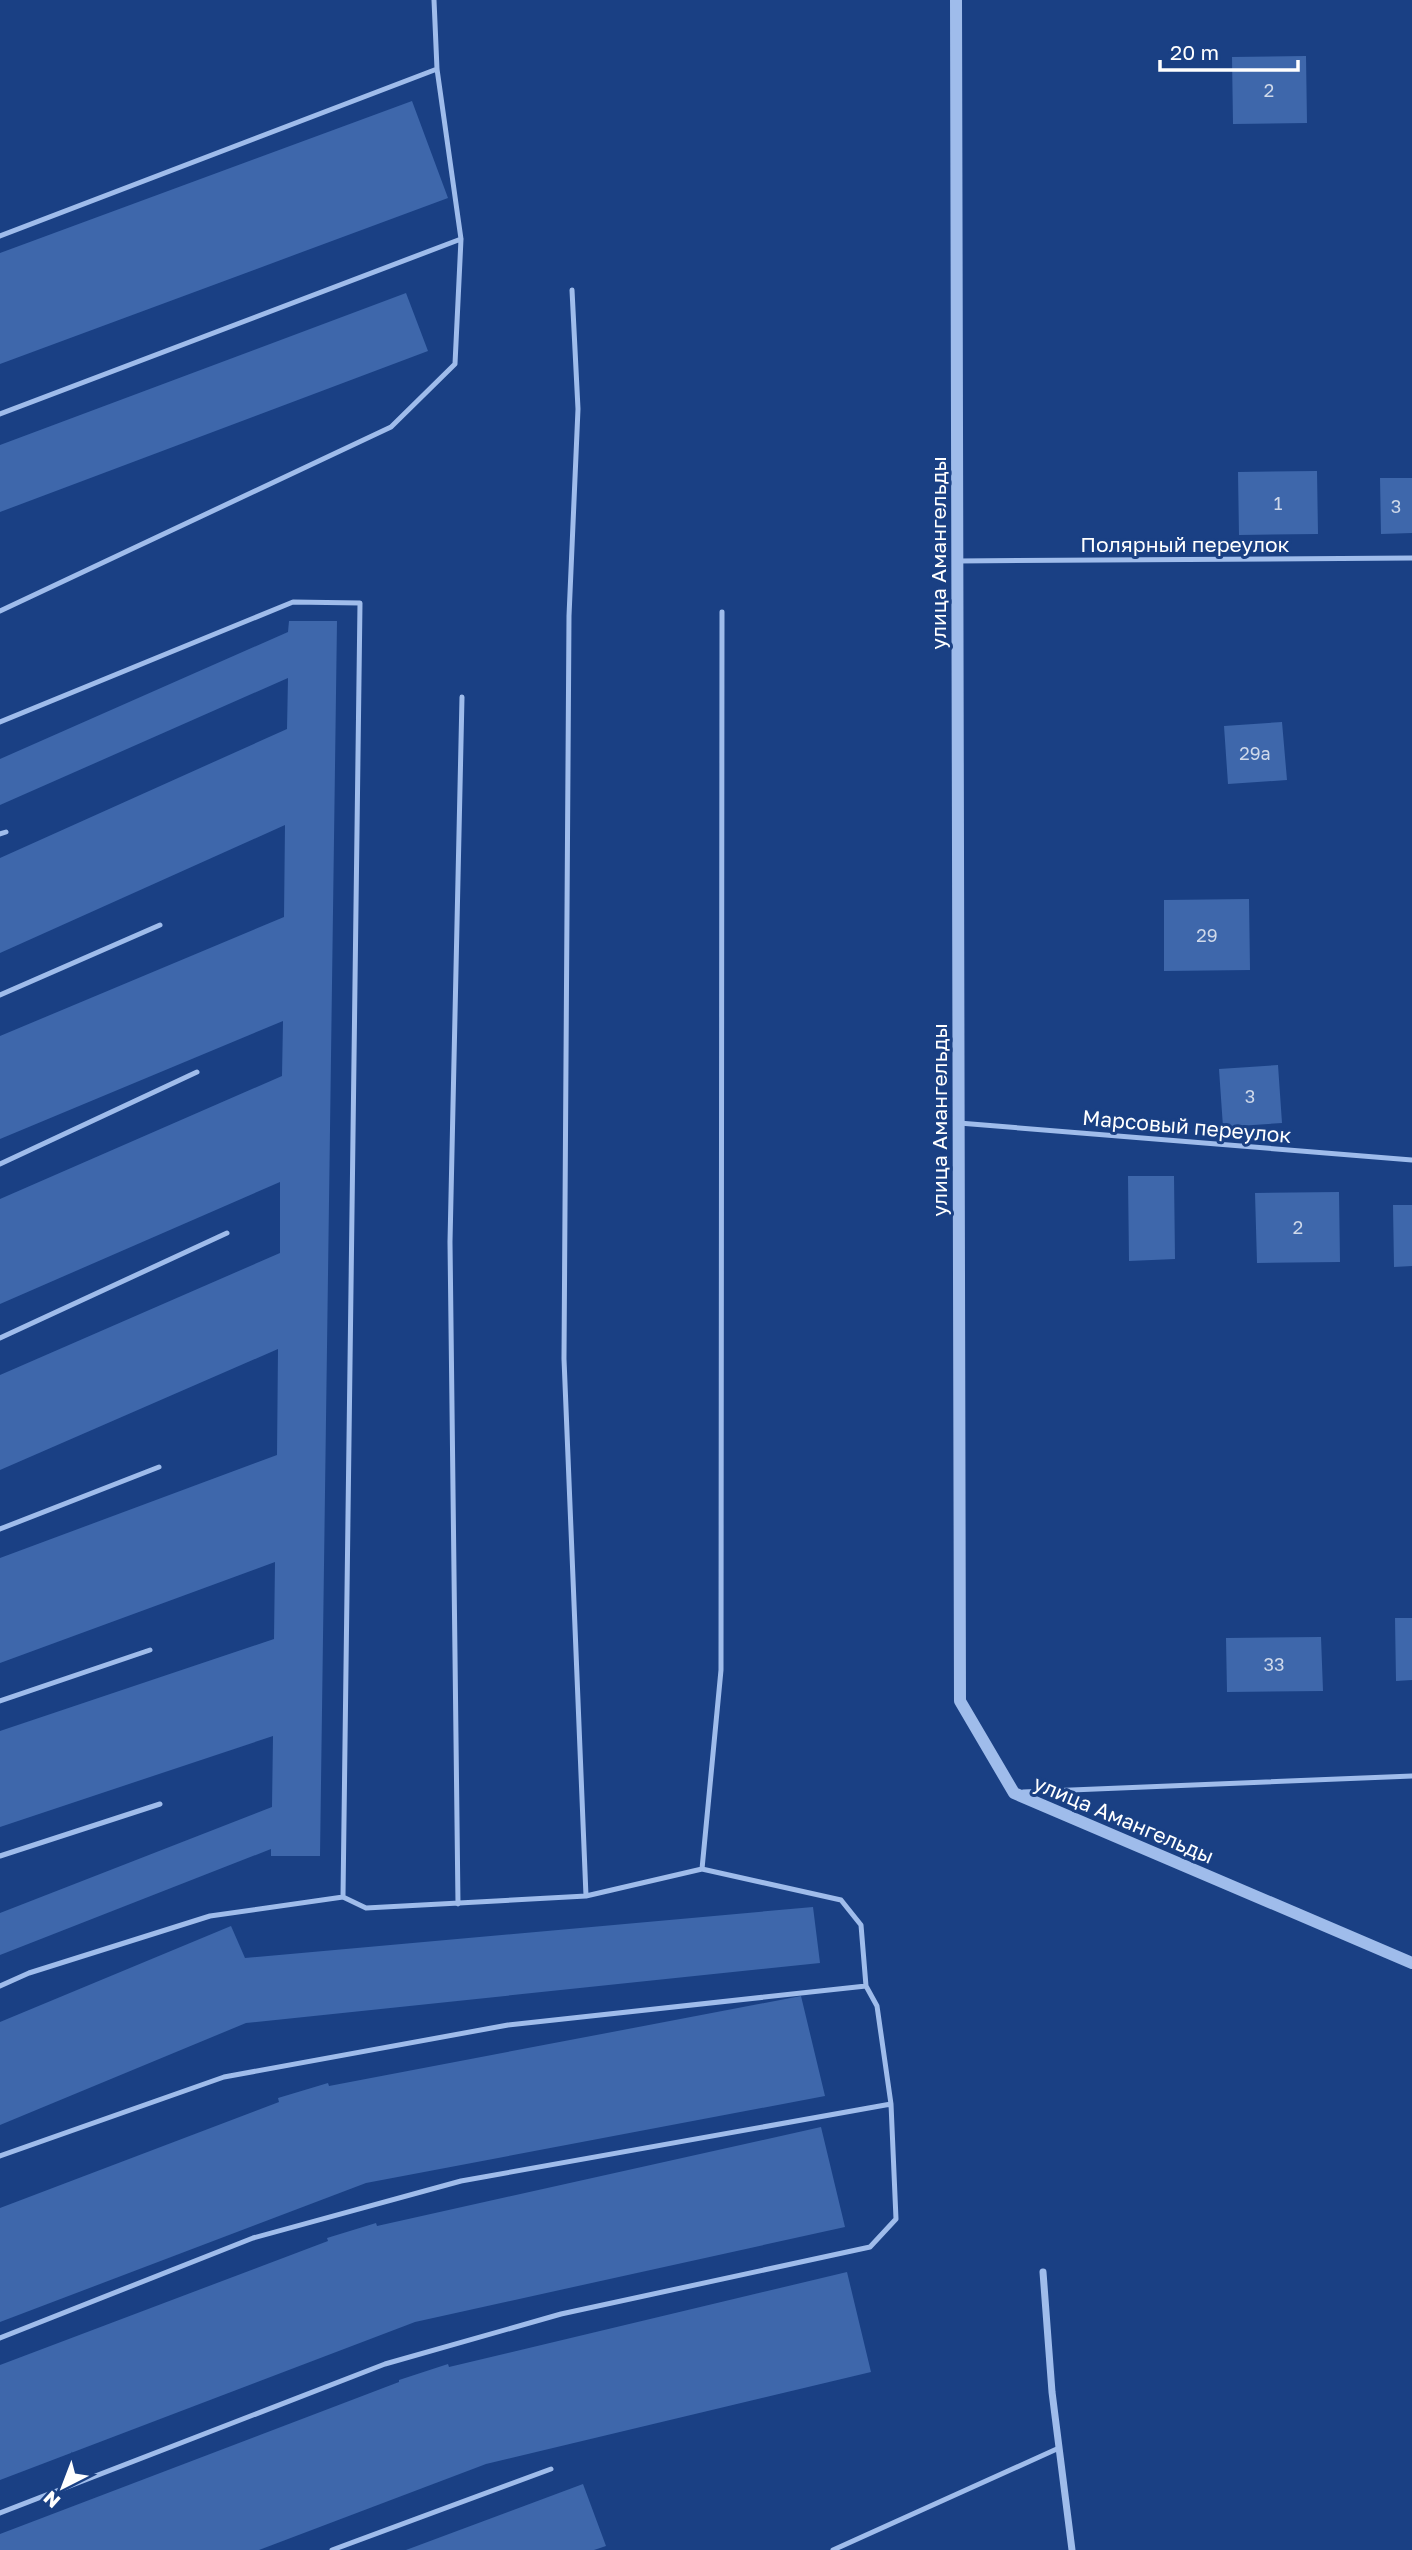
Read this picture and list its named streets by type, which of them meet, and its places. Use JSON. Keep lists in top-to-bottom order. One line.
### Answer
{"streets":{"street":["улица Амангельды"],"lane":["Полярный переулок","Марсовый переулок"]},"crossings":[["Полярный переулок","улица Амангельды"],["улица Амангельды","Марсовый переулок"]],"house_numbers":["2","1","3","29а","29","3","2","33"],"scale_bar":"20 m","north":"bottom left"}
